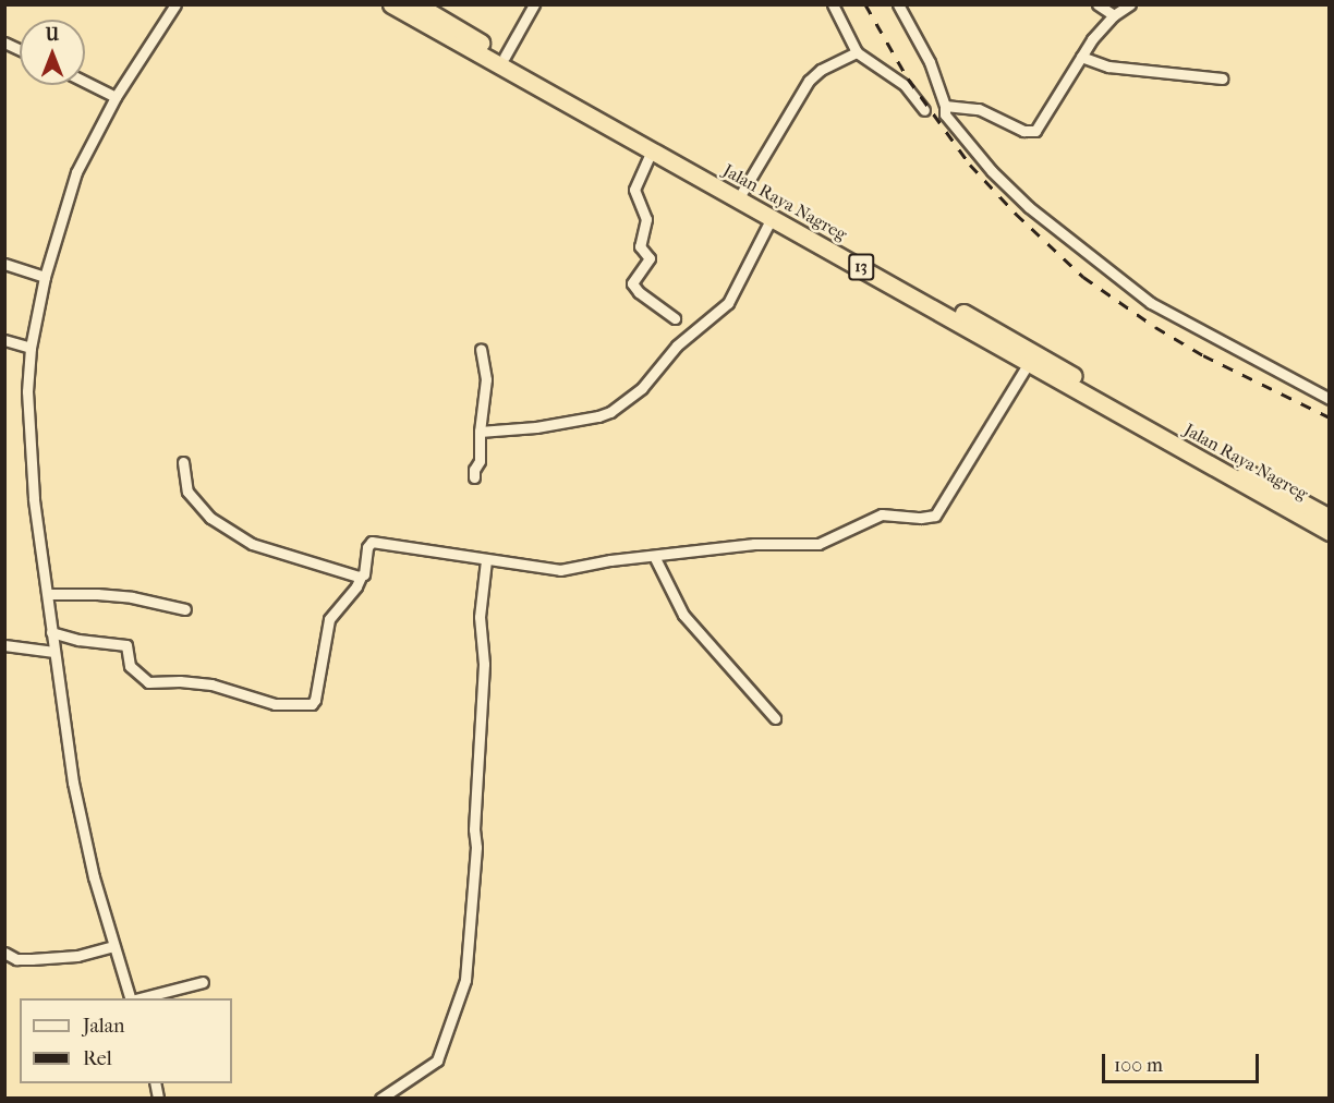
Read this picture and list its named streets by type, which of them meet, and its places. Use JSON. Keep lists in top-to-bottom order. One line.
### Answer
{"streets":{"highway":["Jalan Raya Nagreg","13"]},"legend":["Jalan","Rel"],"scale_bar":"100 m","north":"top"}
